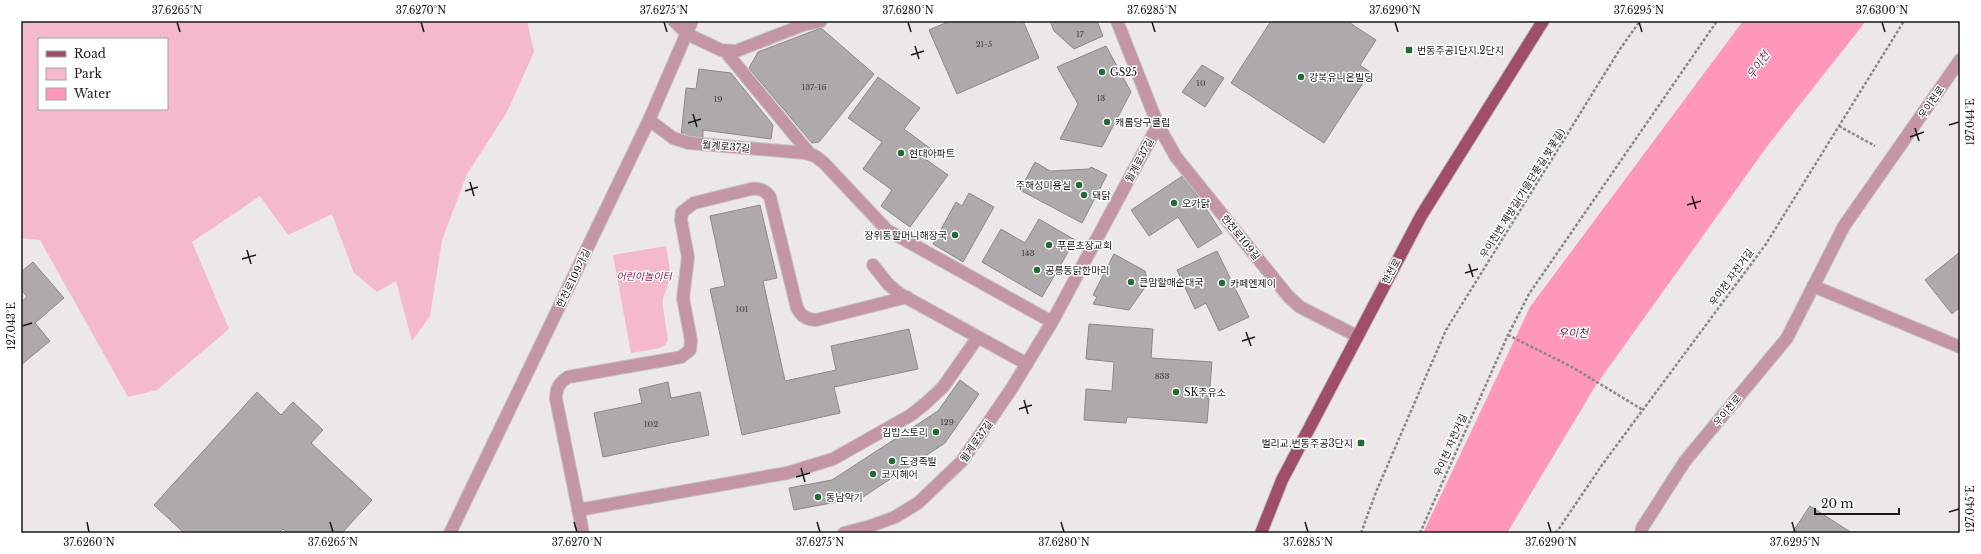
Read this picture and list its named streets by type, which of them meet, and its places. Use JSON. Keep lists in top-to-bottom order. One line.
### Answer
{"streets":{"main road":["한천로"],"street":["우이천로","월계로37길","한천로109길","한천로109가길"],"path":["우이천변 제방길(가을단풍길,벚꽃길)","우이천 자전거길"]},"crossings":[["월계로37길","한천로109길"],["월계로37길","한천로109가길"],["한천로109길","한천로"]],"water":["우이천"],"parks":["어린이놀이터"],"places":{"transit":["번동주공1단지.2단지","벌리교.번동주공3단지"],"other":["GS25","강북유니온빌딩","캐롬당구클럽","현대아파트","주해성미용실","돼닭","오가닭","장위동할머니해장국","푸른초장교회","공릉동닭한마리","큰맘할매순대국","카페엔제이","SK주유소","김밥스토리","도경족발","코지헤어","동남악기"]},"house_numbers":["17","21-5","10","137-16","13","19","143","101","833","129","102"],"legend":["Road","Park","Water"],"scale_bar":"20 m","coordinates":["37.6265°N","37.6270°N","37.6275°N","37.6280°N","37.6285°N","37.6290°N","37.6295°N","37.6300°N","127.044°E","127.043°E","127.045°E","37.6260°N"]}
